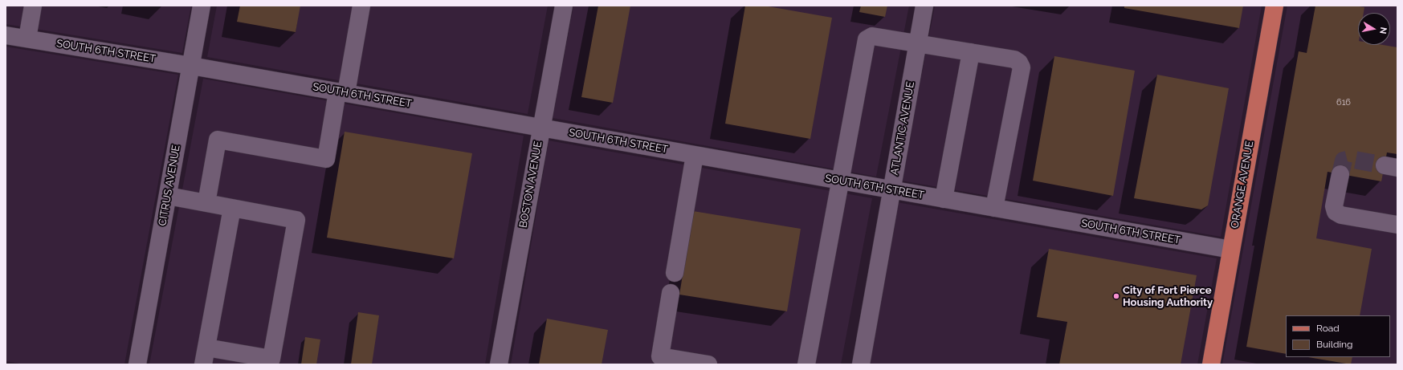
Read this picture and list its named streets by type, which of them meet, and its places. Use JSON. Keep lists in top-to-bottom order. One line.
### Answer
{"streets":{"main road":["ORANGE AVENUE"],"street":["SOUTH 6TH STREET","ATLANTIC AVENUE","BOSTON AVENUE","CITRUS AVENUE"]},"crossings":[["SOUTH 6TH STREET","ATLANTIC AVENUE"],["SOUTH 6TH STREET","BOSTON AVENUE"],["SOUTH 6TH STREET","ORANGE AVENUE"],["SOUTH 6TH STREET","CITRUS AVENUE"]],"places":["City of Fort Pierce Housing Authority"],"house_numbers":["616"],"legend":["Road","Building"],"north":"right"}
